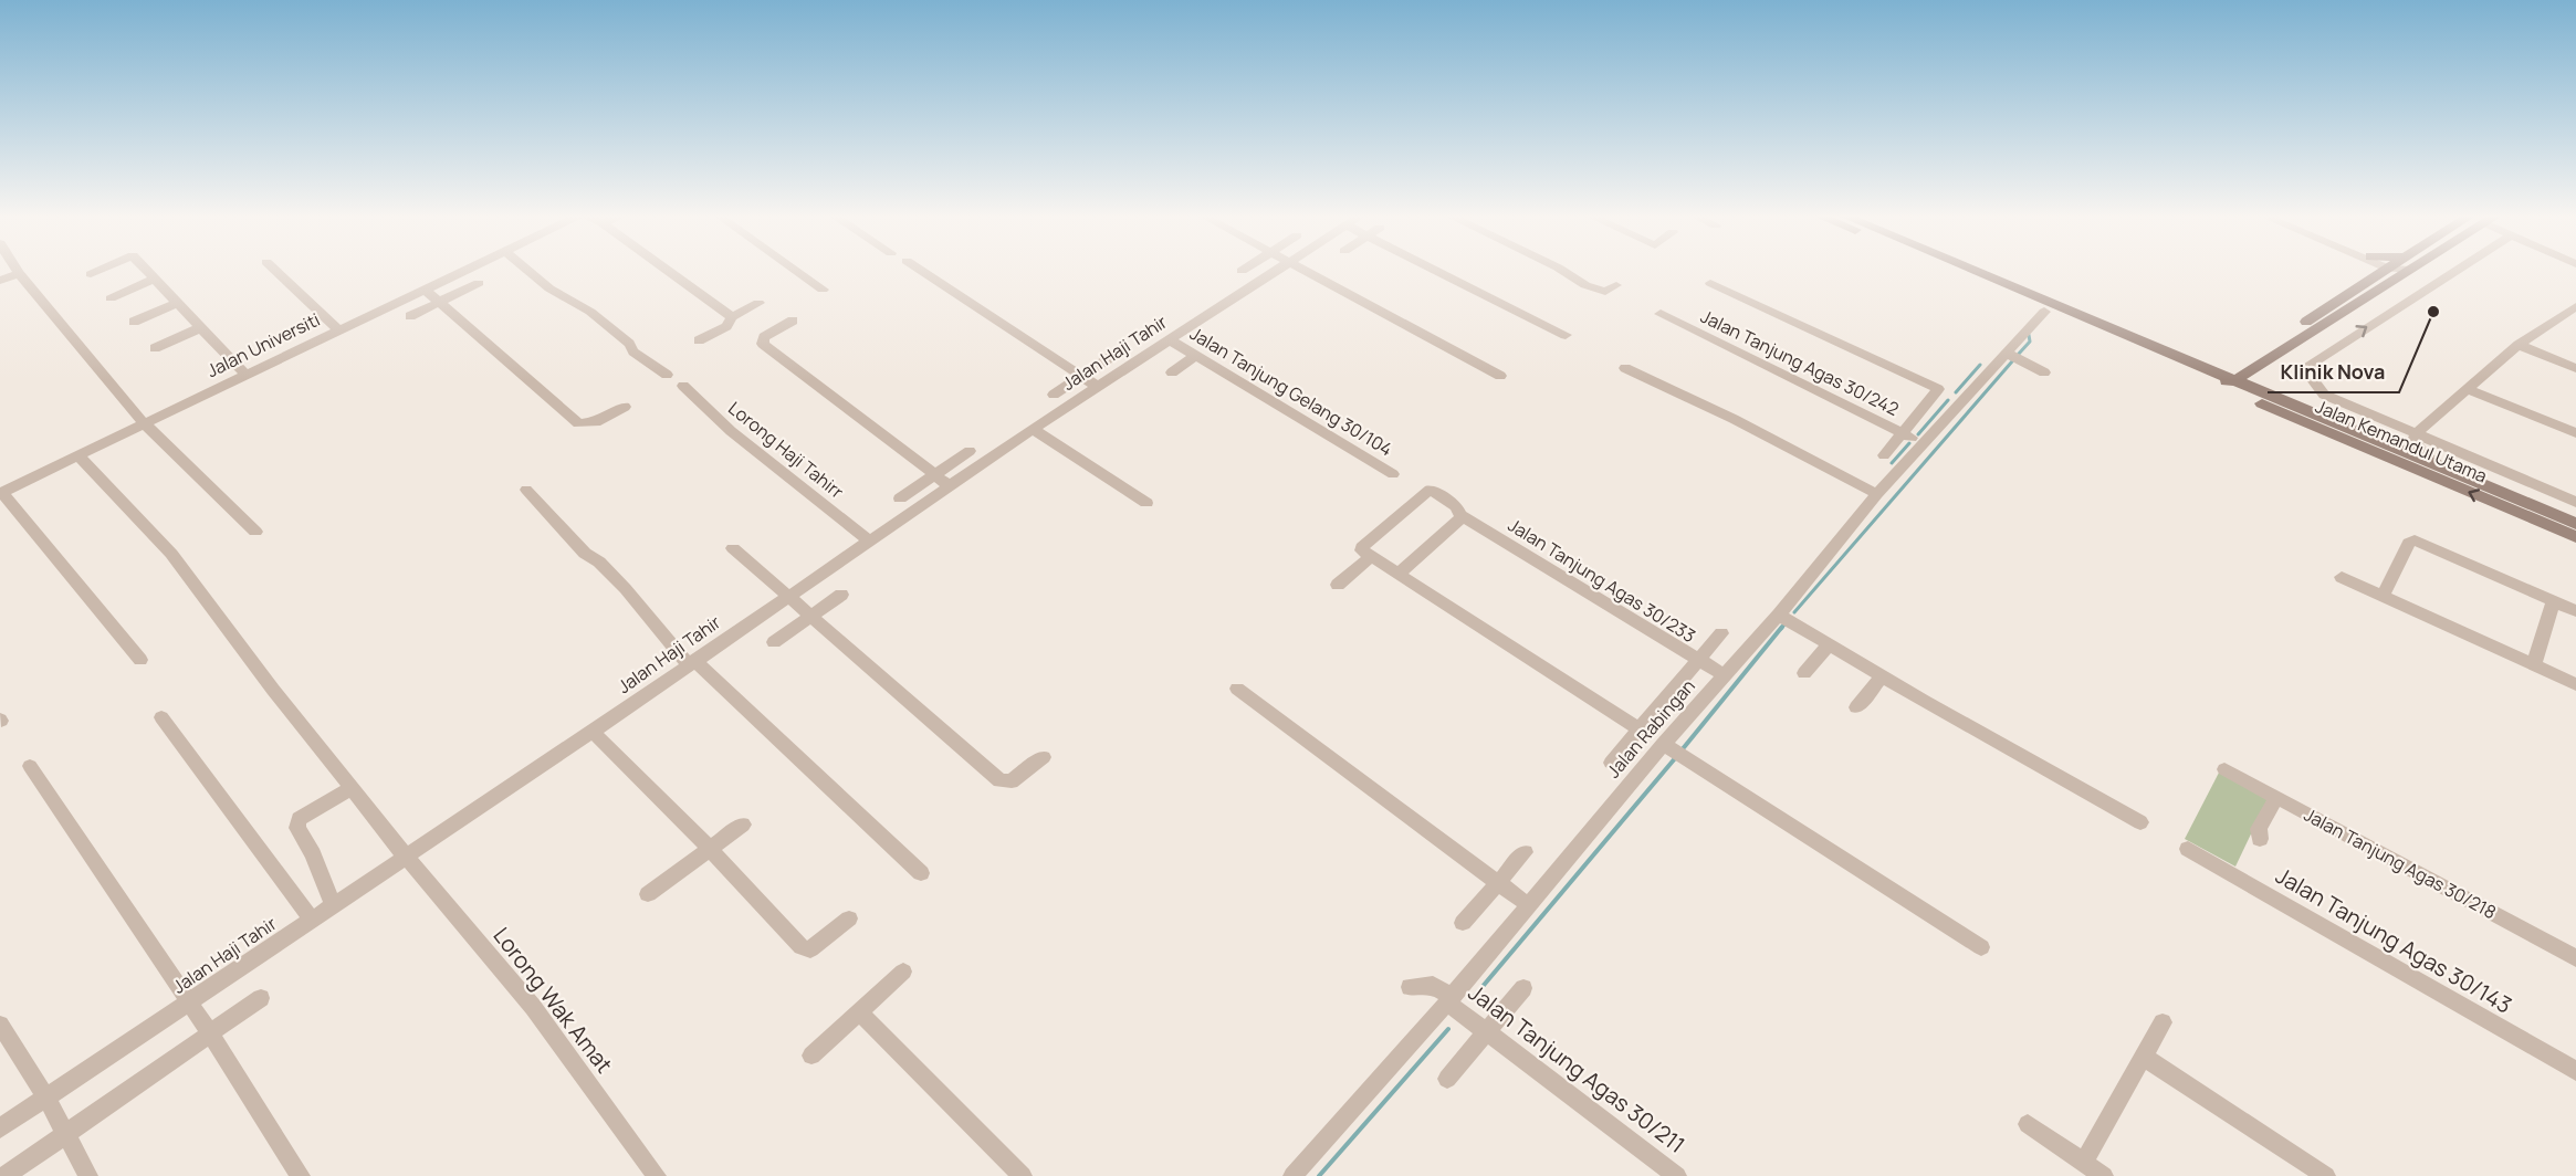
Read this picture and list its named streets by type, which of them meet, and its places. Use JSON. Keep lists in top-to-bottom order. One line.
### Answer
{"streets":{"street":["Jalan Universiti","Jalan Haji Tahir","Jalan Tanjung Agas 30/242","Jalan Tanjung Gelang 30/104","Jalan Kemandul Utama","Lorong Haji Tahirr","Jalan Tanjung Agas 30/233","Jalan Rabingan","Jalan Tanjung Agas 30/218","Jalan Tanjung Agas 30/143","Lorong Wak Amat","Jalan Tanjung Agas 30/211"]},"crossings":[["Jalan Universiti","Lorong Wak Amat"],["Jalan Haji Tahir","Jalan Tanjung Gelang 30/104"],["Jalan Haji Tahir","Lorong Haji Tahirr"],["Jalan Haji Tahir","Lorong Wak Amat"],["Jalan Tanjung Agas 30/242","Jalan Rabingan"],["Jalan Tanjung Agas 30/233","Jalan Rabingan"],["Jalan Rabingan","Jalan Tanjung Agas 30/211"]],"places":["Klinik Nova"]}
